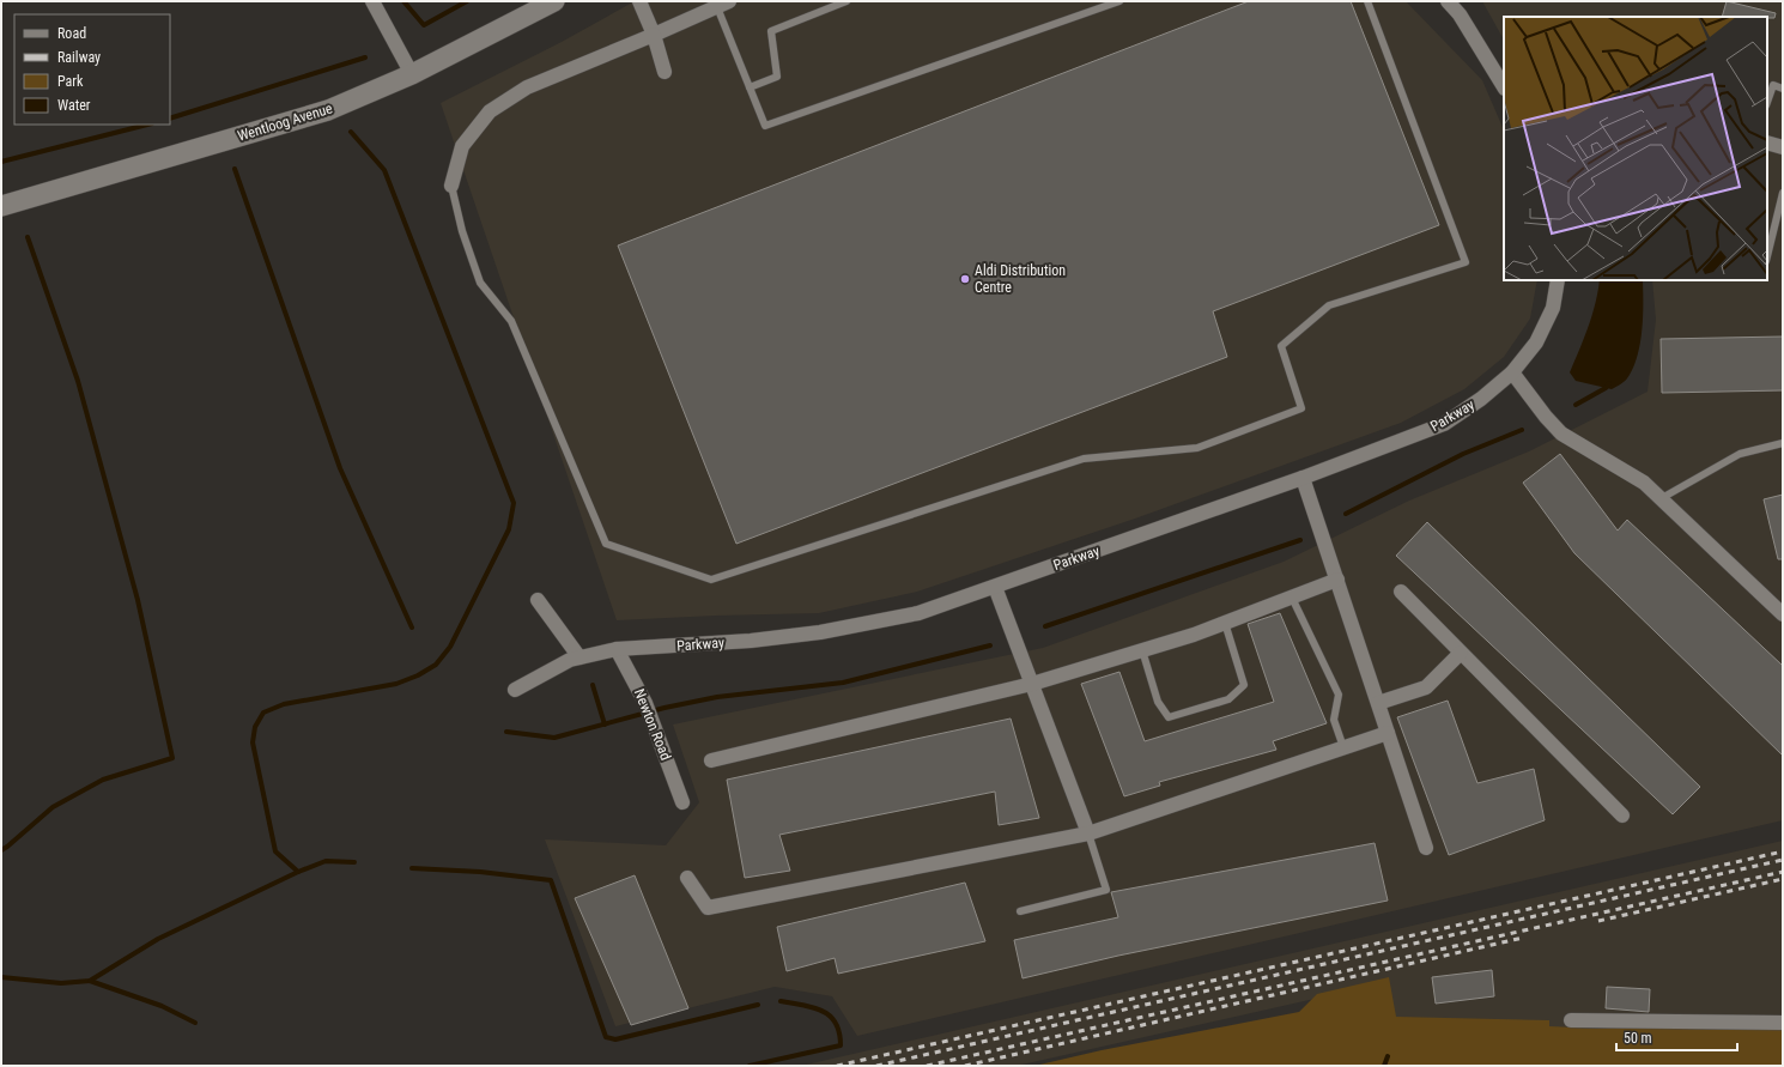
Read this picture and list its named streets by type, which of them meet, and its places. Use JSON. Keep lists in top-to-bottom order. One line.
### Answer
{"streets":{"main road":["Wentloog Avenue"],"street":["Parkway","Newton Road"]},"crossings":[["Parkway","Newton Road"]],"places":["Aldi Distribution Centre"],"legend":["Road","Railway","Park","Water"],"scale_bar":"50 m"}
